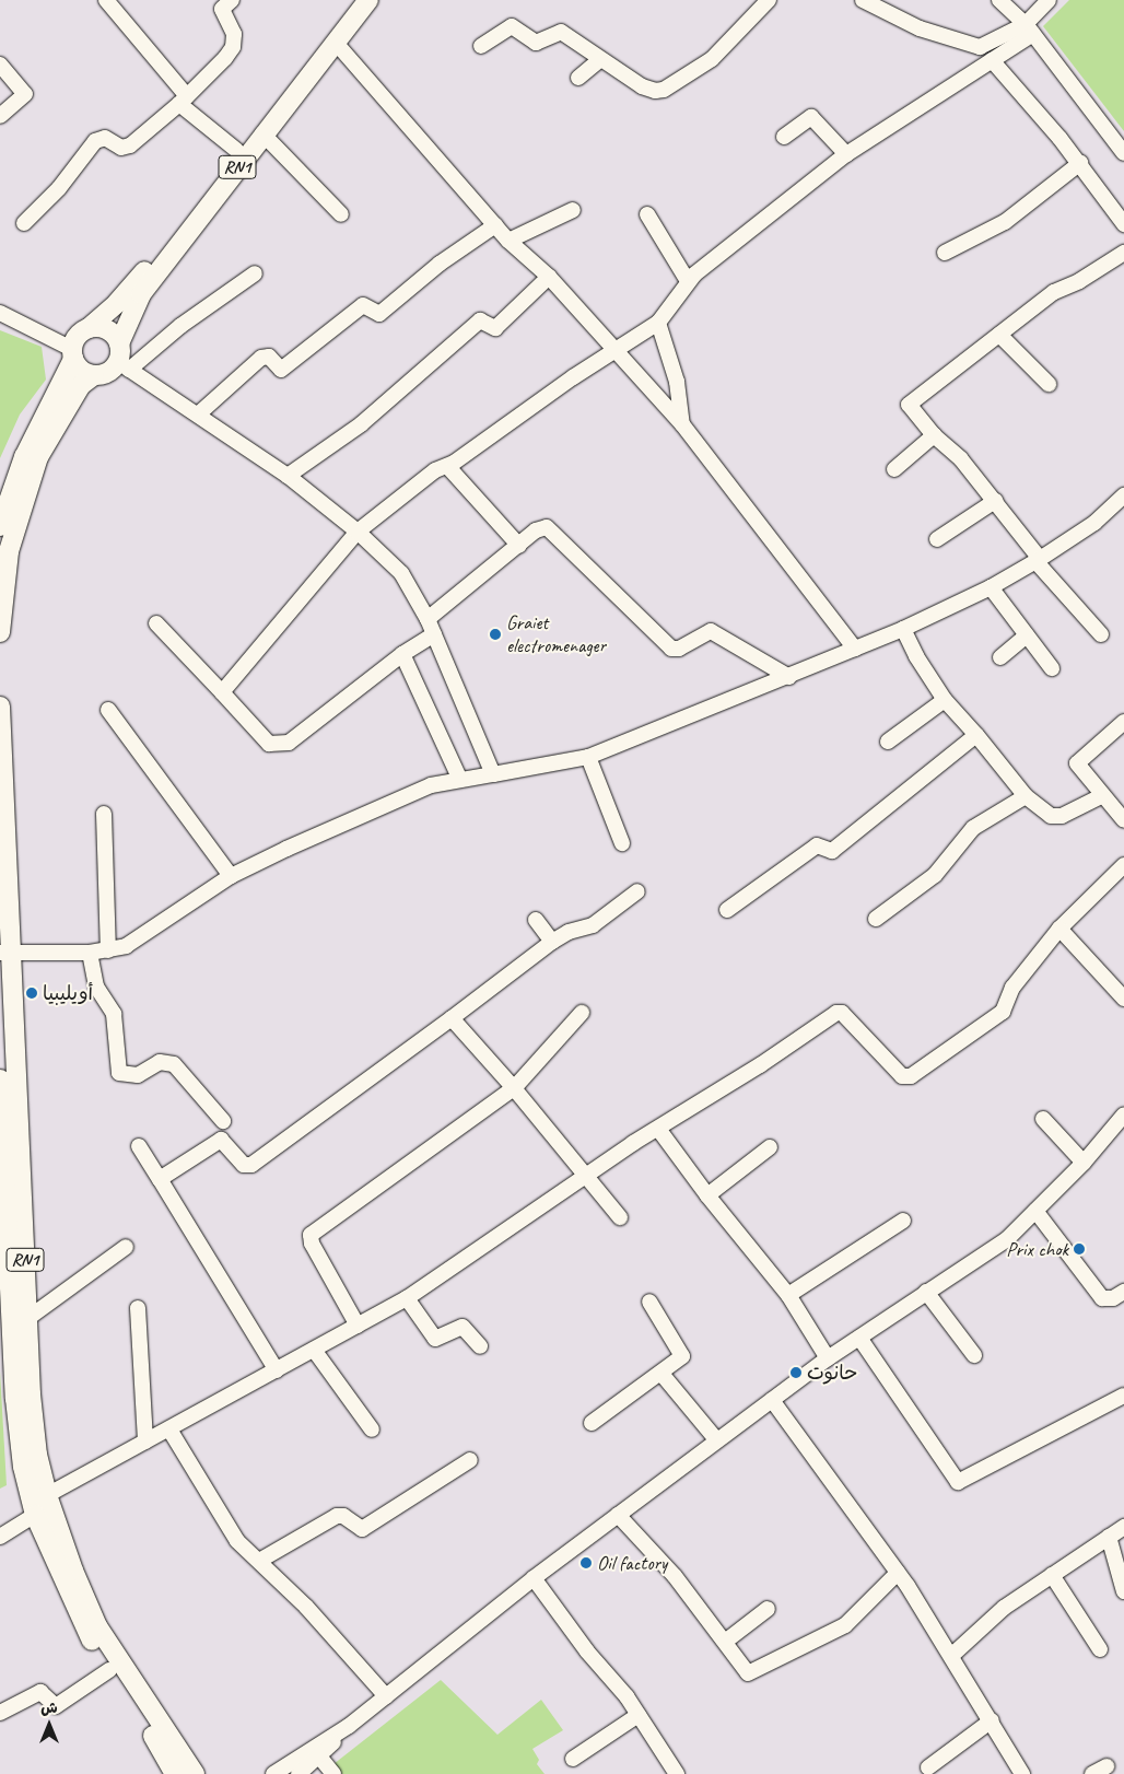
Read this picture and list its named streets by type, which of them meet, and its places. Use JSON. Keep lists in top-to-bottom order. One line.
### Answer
{"streets":{"main road":["RN1"]},"places":["Graiet electromenager","أويليبيا","Prix chok","حانوت","Oil factory"],"north":"top"}
